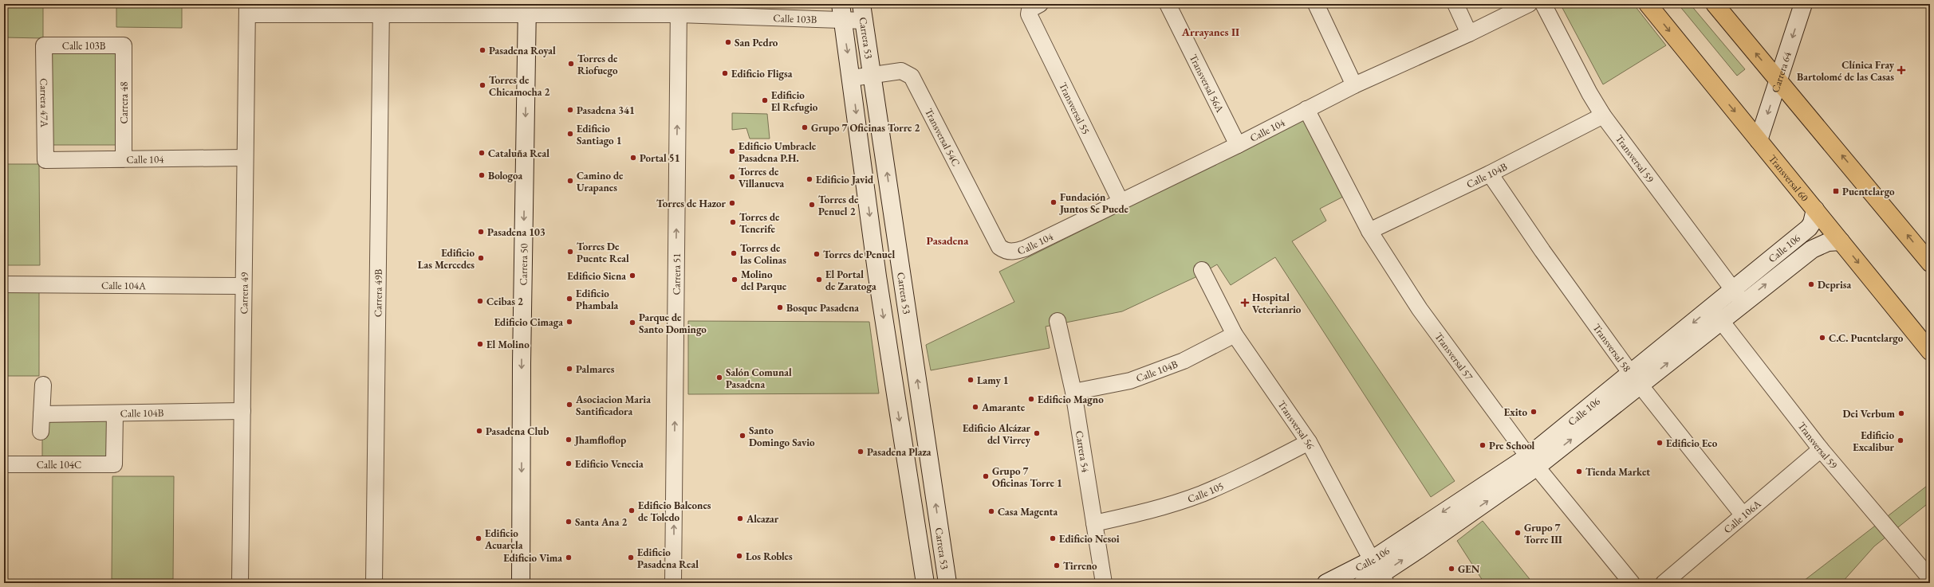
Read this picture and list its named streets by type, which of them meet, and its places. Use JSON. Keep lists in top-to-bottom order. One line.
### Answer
{"streets":{"main road":["Transversal 60"],"street":["Calle 103B","Carrera 53","Carrera 64","Transversal 56A","Carrera 47A","Carrera 48","Transversal 55","Calle 104","Transversal 54C","Transversal 59","Calle 104B","Calle 106","Carrera 50","Carrera 51","Calle 104A","Carrera 49","Carrera 49B","Transversal 58","Transversal 57","Transversal 56","Carrera 54","Calle 104C","Calle 105","Calle 106A"]},"crossings":[["Calle 103B","Carrera 53"],["Calle 103B","Carrera 47A"],["Calle 103B","Carrera 48"],["Calle 103B","Carrera 50"],["Calle 103B","Carrera 51"],["Calle 103B","Carrera 49"],["Calle 103B","Carrera 49B"],["Carrera 53","Transversal 54C"],["Carrera 64","Transversal 60"],["Transversal 56A","Calle 104"],["Carrera 47A","Calle 104"],["Carrera 48","Calle 104"],["Transversal 55","Calle 104"],["Calle 104","Transversal 54C"],["Calle 104","Carrera 49"],["Calle 104","Transversal 57"],["Transversal 59","Calle 104B"],["Transversal 59","Calle 106"],["Transversal 59","Calle 106A"],["Calle 104B","Carrera 49"],["Calle 104B","Transversal 58"],["Calle 104B","Transversal 57"],["Calle 104B","Transversal 56"],["Calle 104B","Carrera 54"],["Calle 104B","Calle 104C"],["Transversal 60","Calle 106"],["Calle 106","Transversal 58"],["Calle 106","Transversal 57"],["Calle 106","Transversal 56"],["Calle 104A","Carrera 49"],["Transversal 58","Calle 106A"],["Transversal 56","Calle 105"],["Carrera 54","Calle 105"]],"one_way":["Carrera 64","Carrera 50","Carrera 51"],"districts":["Arrayanes II","Pasadena"],"places":{"other":["San Pedro","Pasadena Royal","Torres de Riofuego","Edificio Fligsa","Torres de Chicamocha 2","Edificio El Refugio","Pasadena 341","Grupo 7 Oficinas Torre 2","Edificio Santiago 1","Edificio Umbracle Pasadena P.H.","Cataluña Real","Portal 51","Bologoa","Torres de Villanueva","Edificio Javid","Camino de Urapanes","Fundación Juntos Se Puede","Torres de Hazor","Torres de Penuel 2","Torres de Tenerife","Pasadena 103","Torres De Puente Real","Torres de las Colinas","Torres de Penuel","Edificio Las Mercedes","Edificio Siena","Molino del Parque","El Portal de Zaratoga","Deprisa","Edificio Phambala","Ceibas 2","Bosque Pasadena","Edificio Cimaga","Parque de Santo Domingo","C.C. Puentelargo","El Molino","Palmares","Salón Comunal Pasadena","Lamy 1","Edificio Magno","Asociacion Maria Santificadora","Amarante","Exito","Dei Verbum","Pasadena Club","Edificio Alcázar del Virrey","Santo Domingo Savio","Jhamfloflop","Edificio Excalibur","Edificio Eco","Pre School","Pasadena Plaza","Edificio Venecia","Tienda Market","Grupo 7 Oficinas Torre 1","Edificio Balcones de Toledo","Casa Magenta","Alcazar","Santa Ana 2","Grupo 7 Torre III","Edificio Acuarela","Edificio Nesoi","Los Robles","Edificio Vima","Edificio Pasadena Real","Tirreno","GEN"],"health":["Clínica Fray Bartolomé de las Casas","Hospital Veterianrio"],"transit":["Puentelargo"]}}
